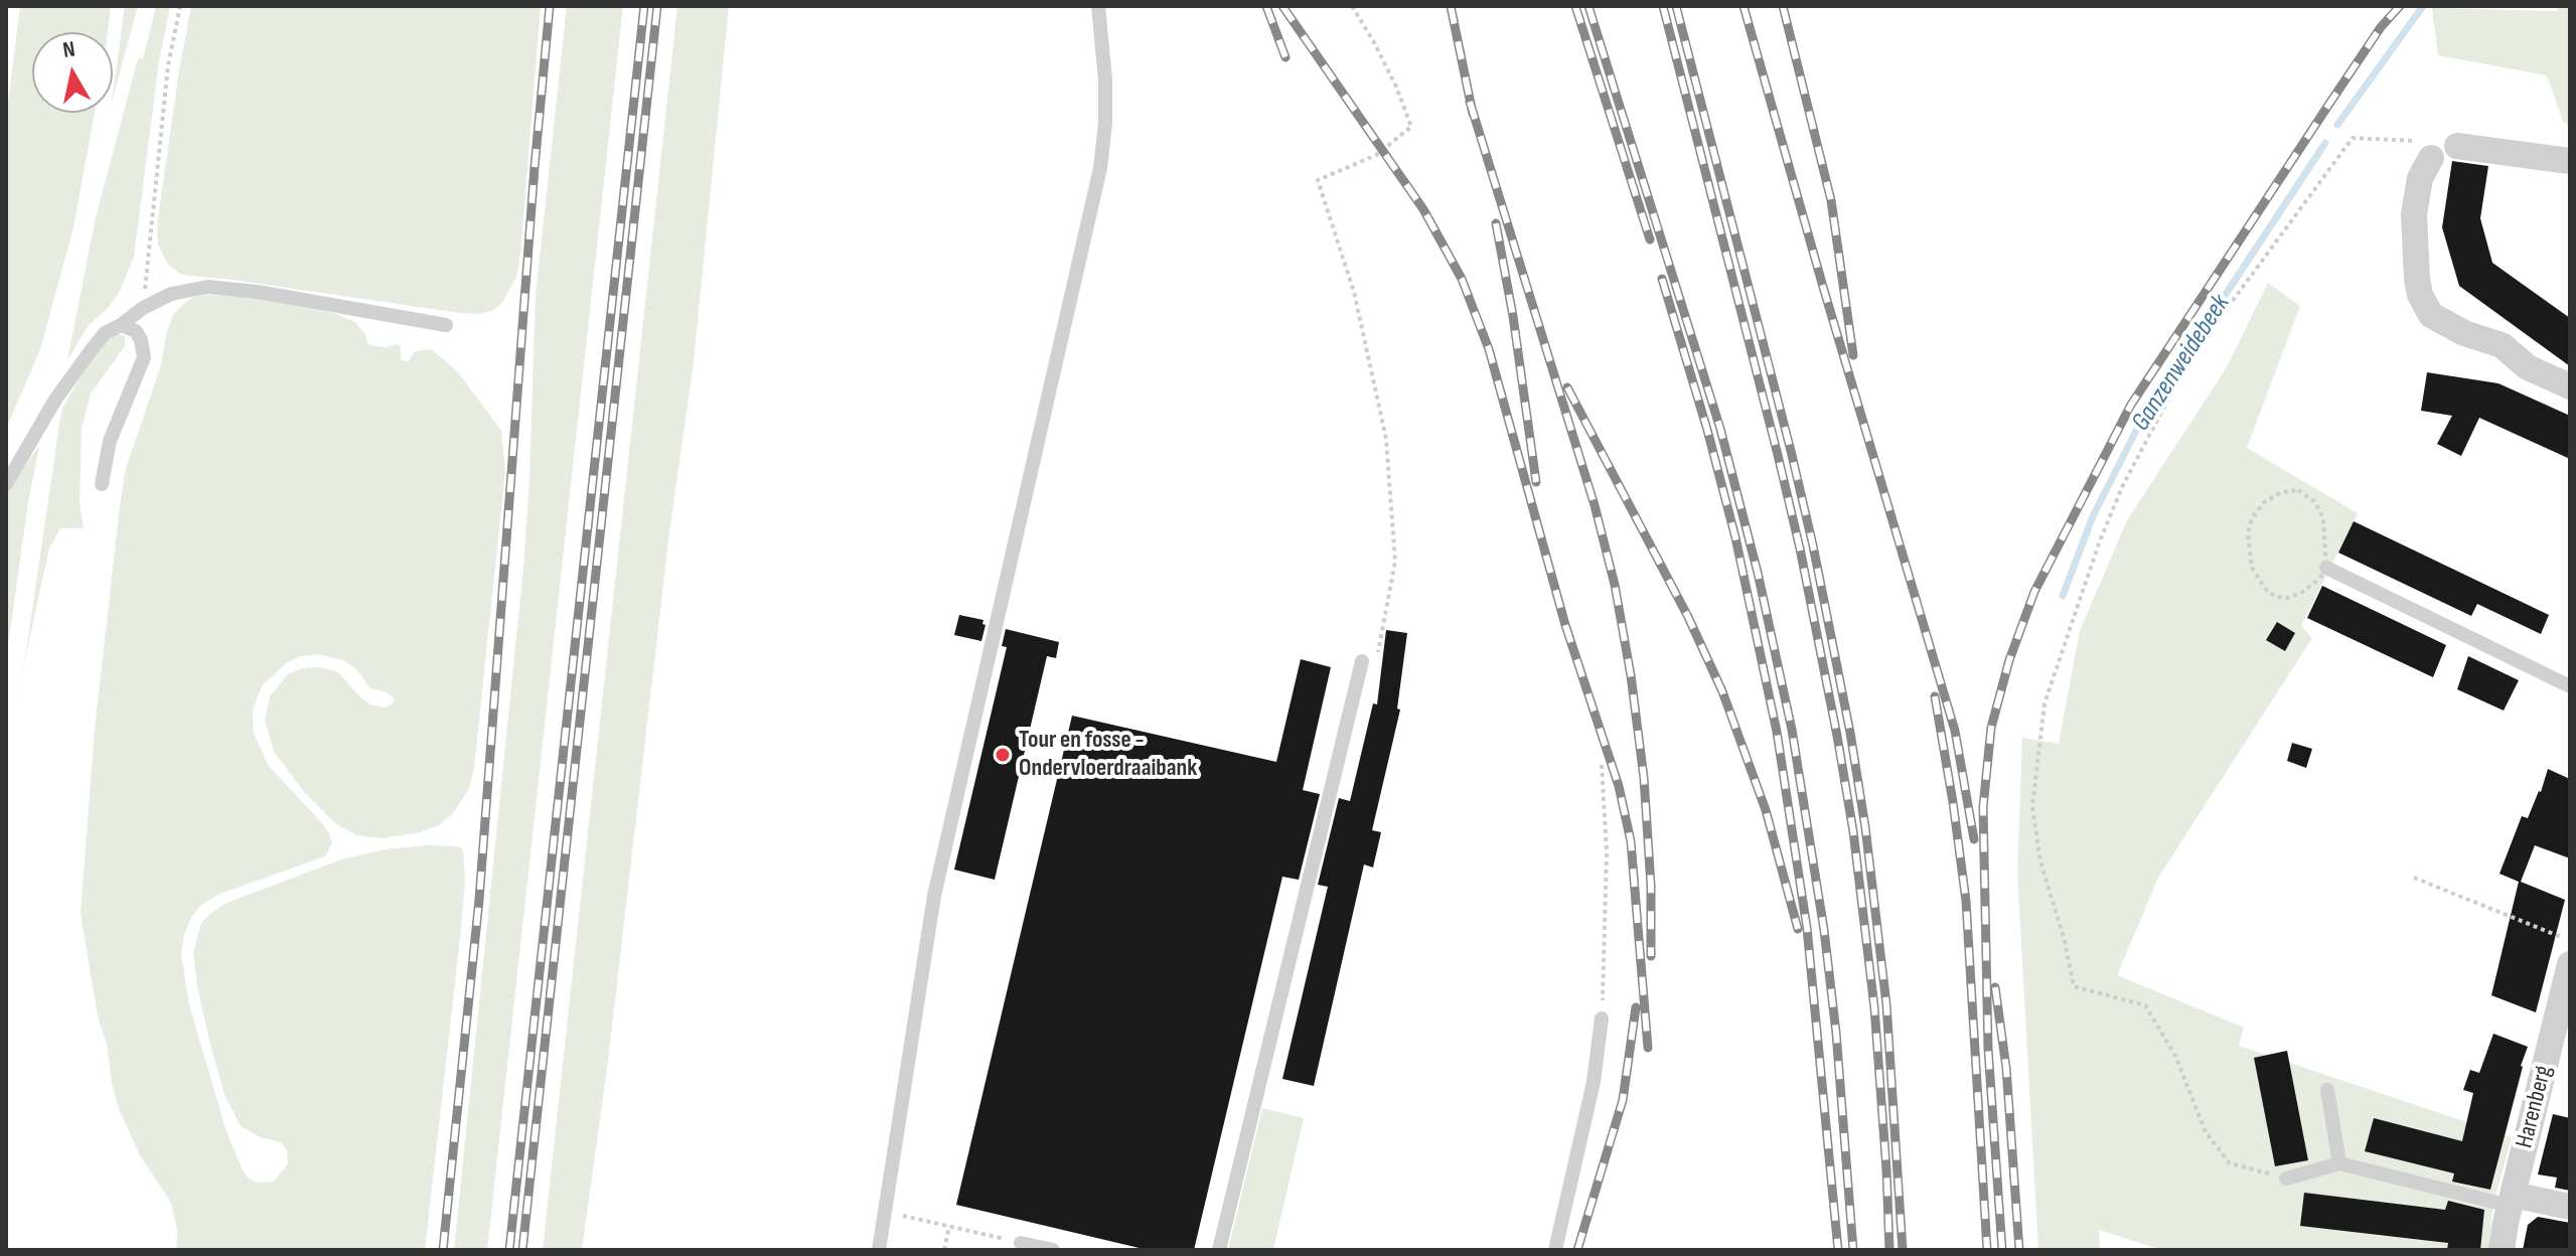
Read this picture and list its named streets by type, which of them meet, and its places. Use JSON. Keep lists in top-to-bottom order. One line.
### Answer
{"streets":{"street":["Harenberg"]},"water":["Ganzenweidebeek"],"places":["Tour en fosse - Ondervloerdraaibank"],"north":"top"}
